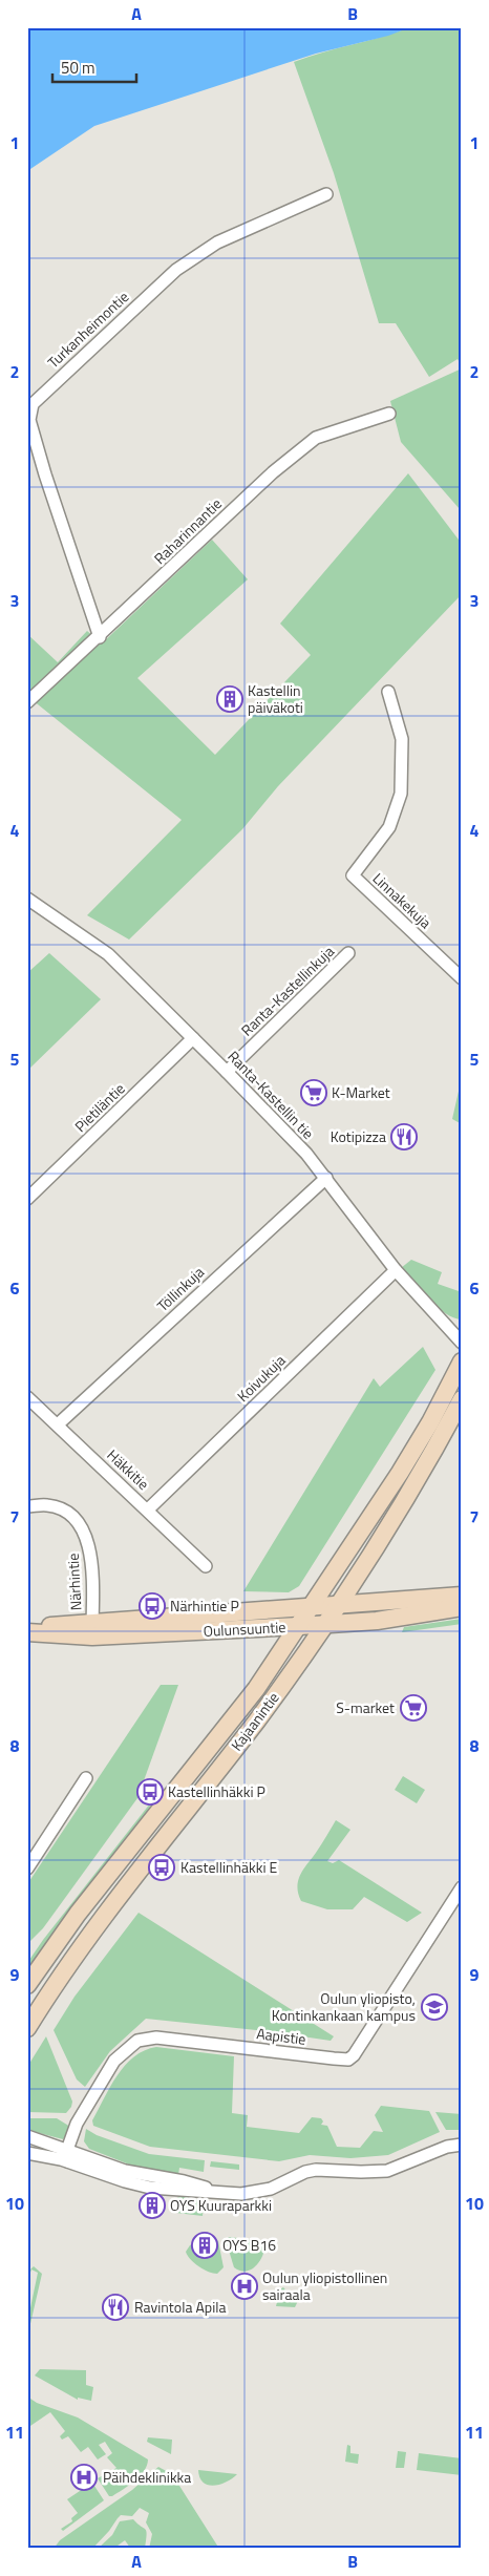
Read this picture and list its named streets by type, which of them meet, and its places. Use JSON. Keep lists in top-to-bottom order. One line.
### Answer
{"streets":{"main road":["Oulunsuuntie","Kajaanintie"],"street":["Turkanheimontie","Raharinnantie","Linnakekuja","Ranta-Kastellinkuja","Ranta-Kastellin tie","Pietiläntie","Töllinkuja","Koivukuja","Häkkitie","Närhintie","Aapistie"]},"crossings":[["Turkanheimontie","Raharinnantie"],["Ranta-Kastellinkuja","Ranta-Kastellin tie"],["Ranta-Kastellin tie","Pietiläntie"],["Ranta-Kastellin tie","Töllinkuja"],["Ranta-Kastellin tie","Koivukuja"],["Töllinkuja","Häkkitie"],["Koivukuja","Häkkitie"],["Närhintie","Oulunsuuntie"],["Oulunsuuntie","Kajaanintie"]],"places":{"building":["Kastellin päiväkoti","OYS Kuuraparkki","OYS B16"],"supermarket":["K-Market","S-market"],"restaurant":["Kotipizza","Ravintola Apila"],"bus stop":["Närhintie P","Kastellinhäkki P","Kastellinhäkki E"],"school or university":["Oulun yliopisto, Kontinkankaan kampus"],"hospital":["Oulun yliopistollinen sairaala","Päihdeklinikka"]},"scale_bar":"50 m","grid":{"columns":["A","B"],"rows":["1","2","3","4","5","6","7","8","9","10","11"]}}
